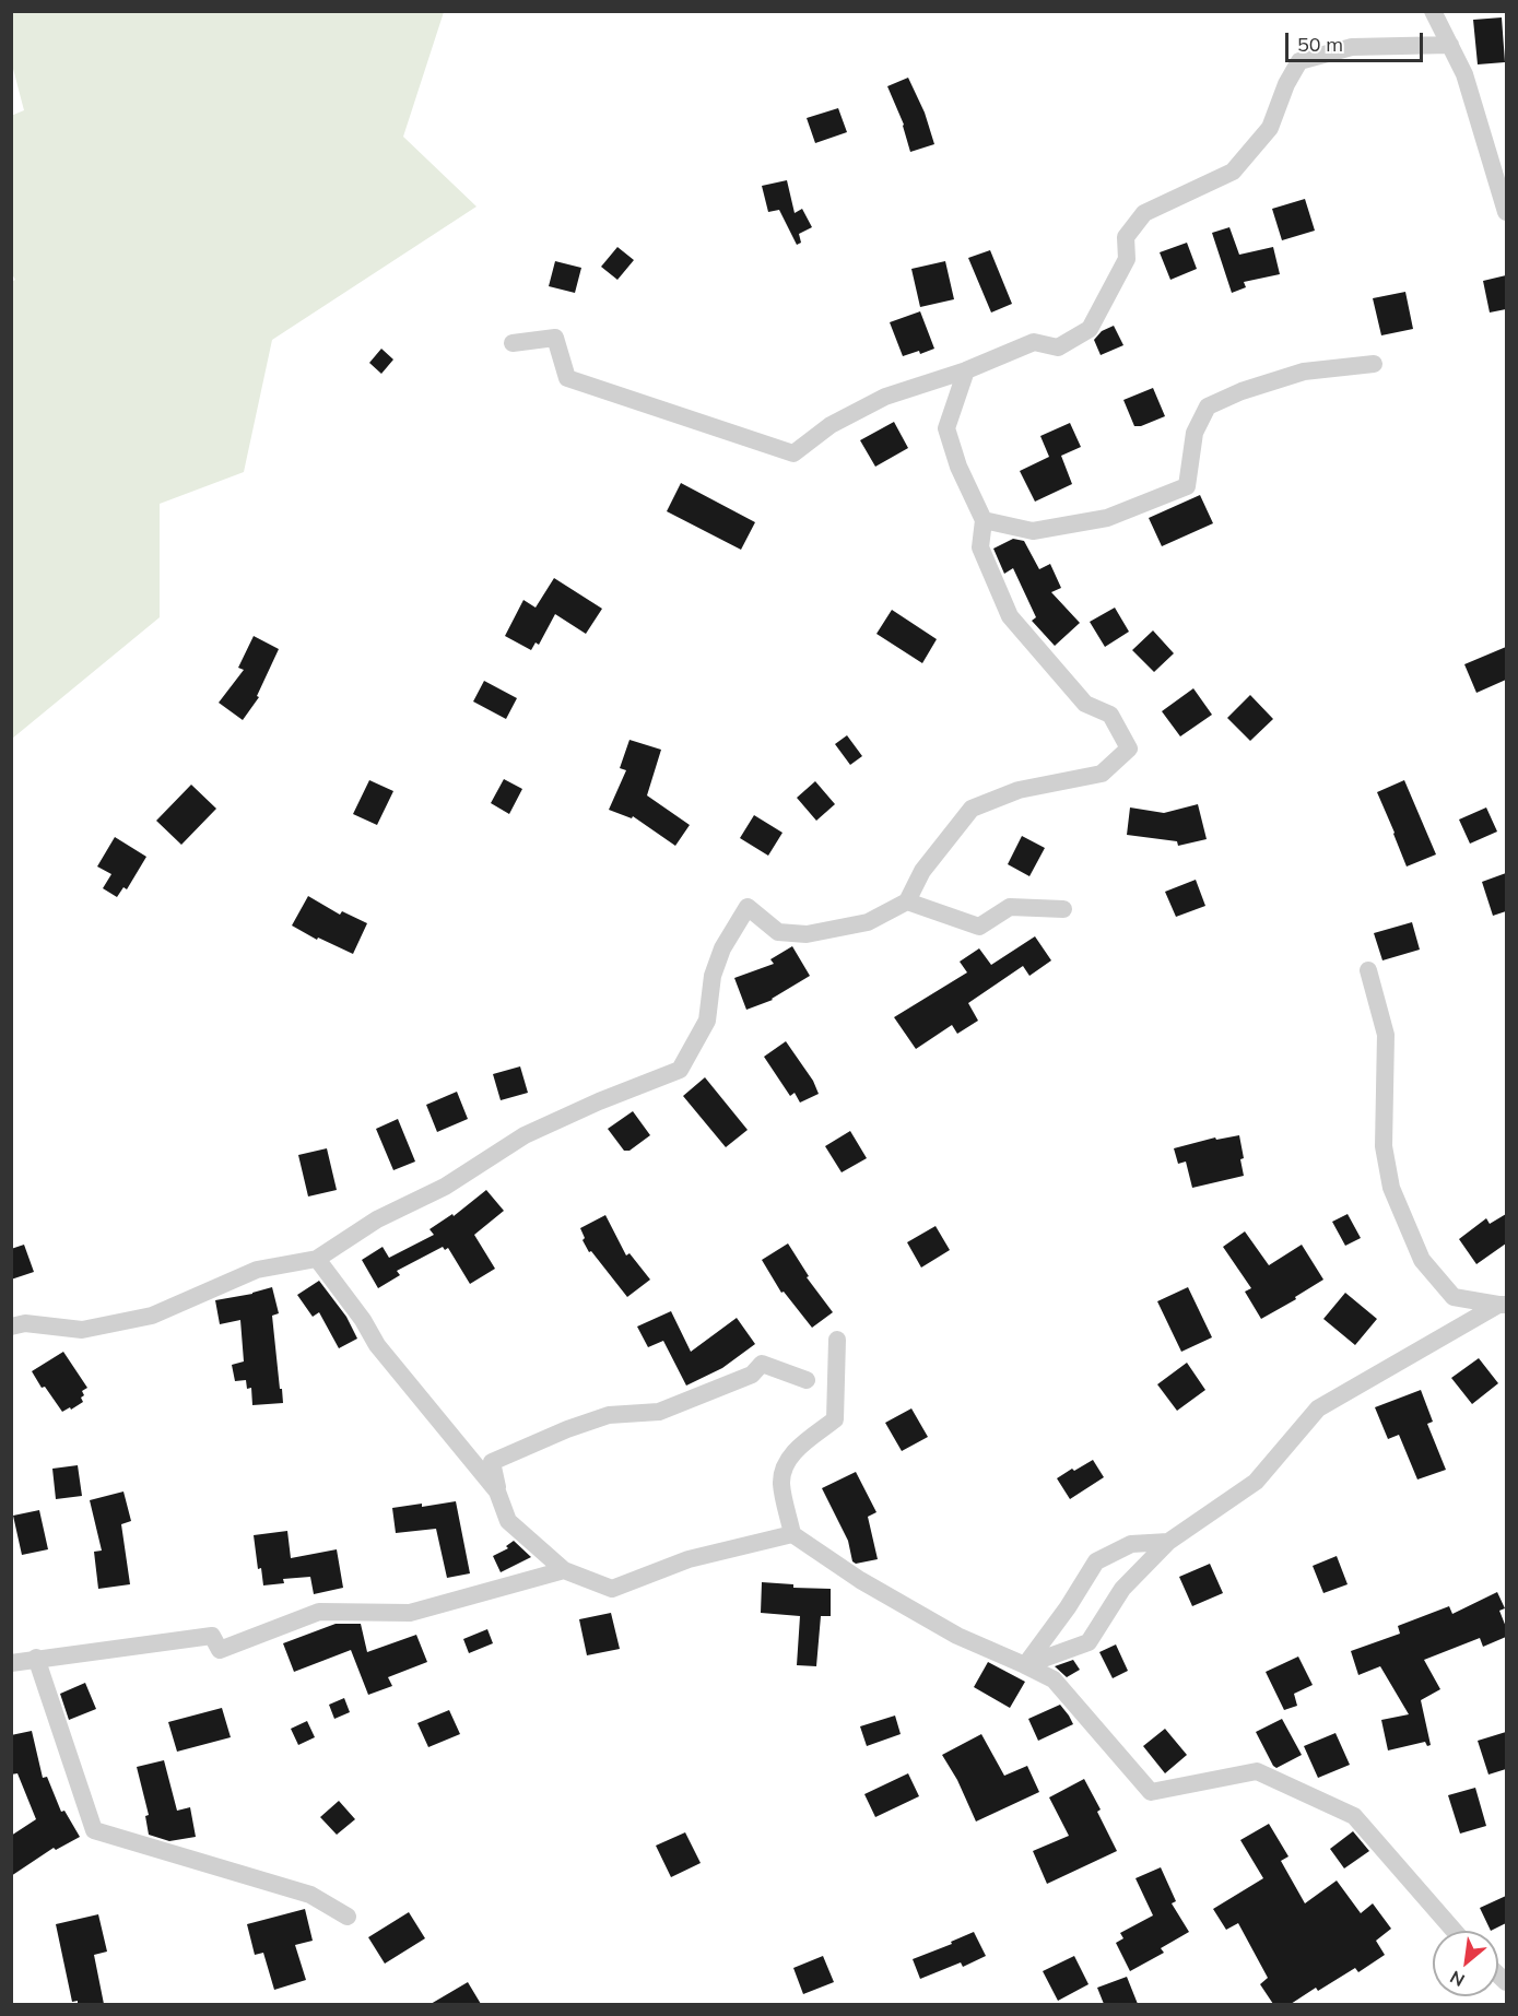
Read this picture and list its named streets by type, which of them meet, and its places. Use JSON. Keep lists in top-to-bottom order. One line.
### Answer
{"scale_bar":"50 m","north":"bottom left"}
